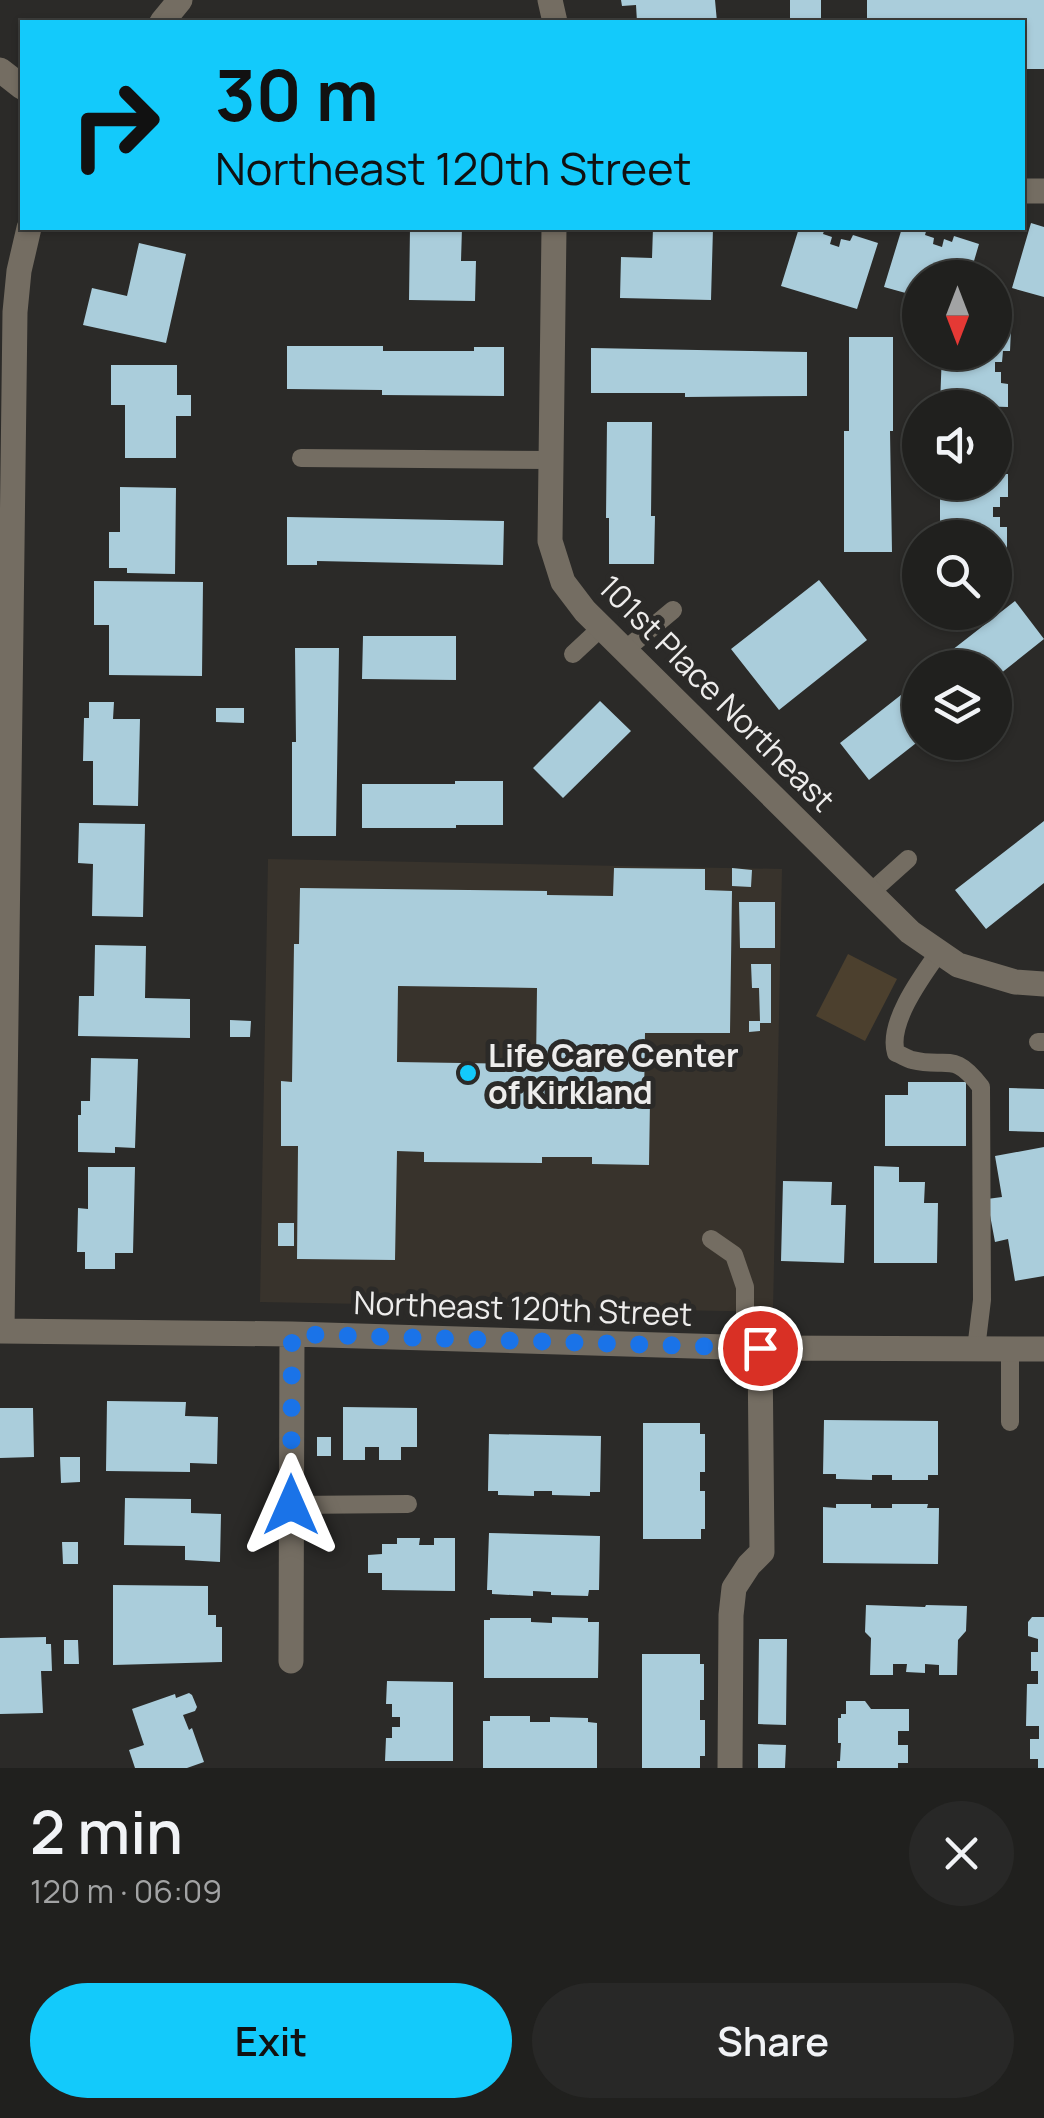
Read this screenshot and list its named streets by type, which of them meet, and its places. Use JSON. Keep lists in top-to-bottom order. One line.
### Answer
{"streets":{"street":["101st Place Northeast","Northeast 120th Street"]},"places":["Life Care Center of Kirkland"],"north":"bottom","page":{"turn":["30 m","Northeast 120th Street"],"heading":["2 min","120 m · 06:09"],"buttons":["Exit","Share"]}}
